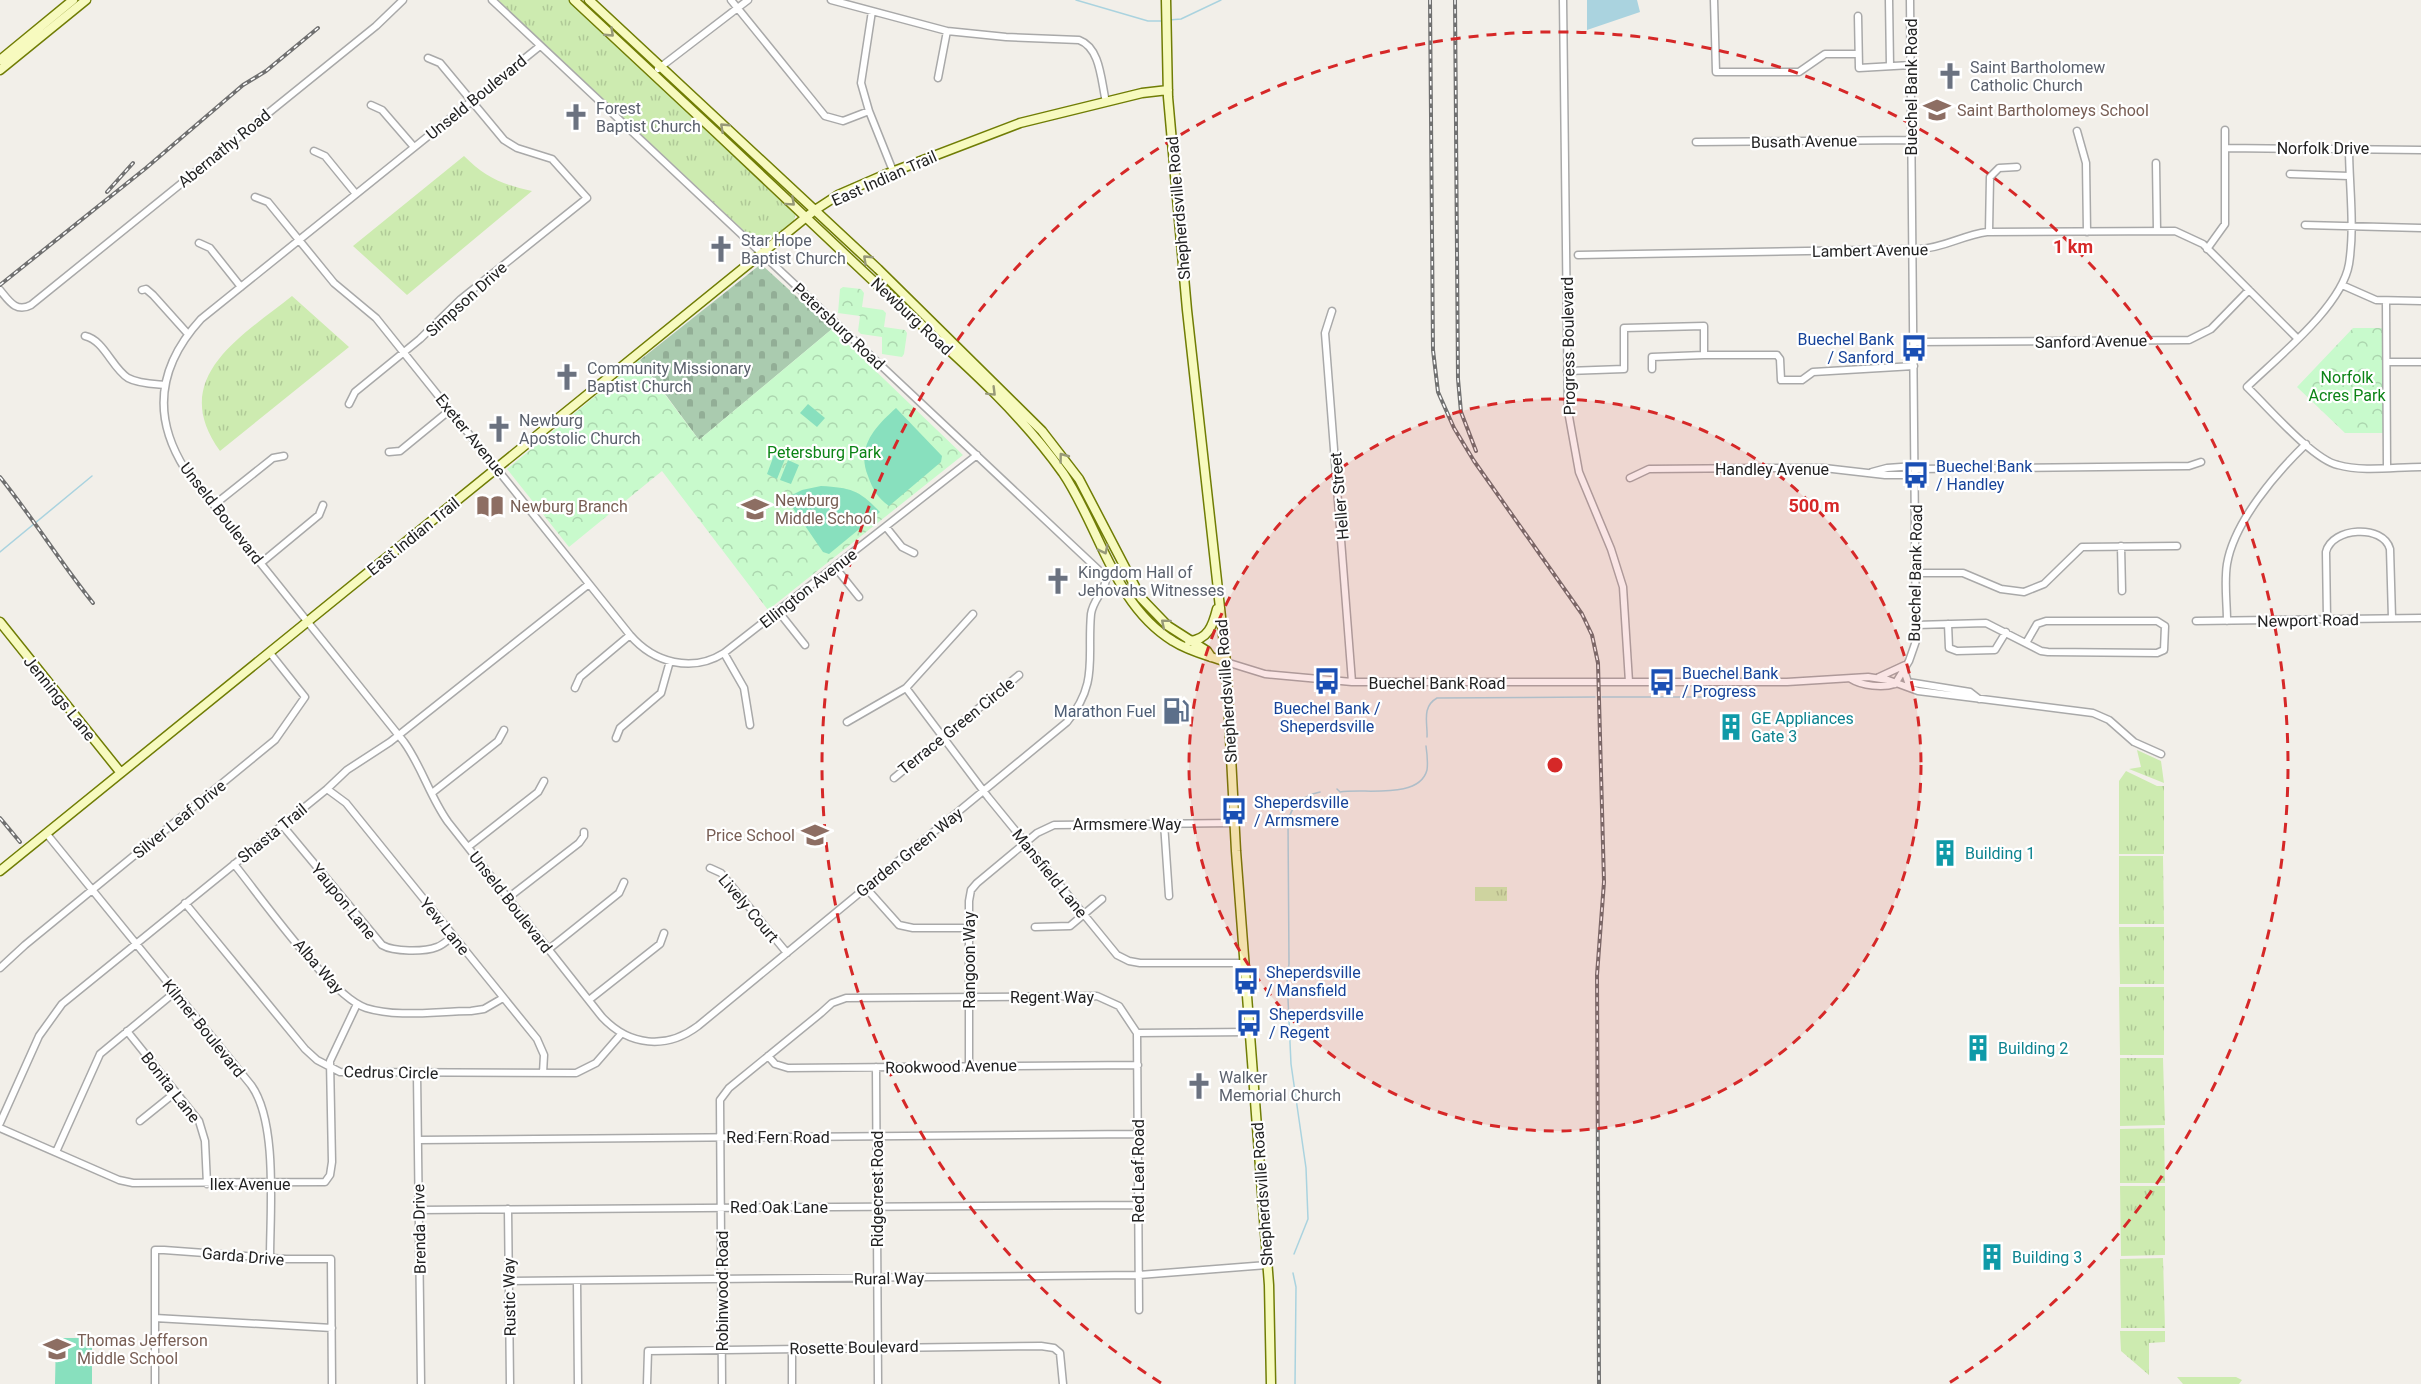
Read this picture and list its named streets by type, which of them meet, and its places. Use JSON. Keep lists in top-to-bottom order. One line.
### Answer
{"streets":{"main road":["East Indian Trail","Shepherdsville Road","Newburg Road","Jennings Lane"],"street":["Buechel Bank Road","Unseld Boulevard","Busath Avenue","Abernathy Road","Norfolk Drive","Lambert Avenue","Simpson Drive","Petersburg Road","Sanford Avenue","Progress Boulevard","Exeter Avenue","Handley Avenue","Heller Street","Ellington Avenue","Newport Road","Terrace Green Circle","Silver Leaf Drive","Armsmere Way","Shasta Trail","Garden Green Way","Mansfield Lane","Yaupon Lane","Lively Court","Yew Lane","Rangoon Way","Alba Way","Regent Way","Kilmer Boulevard","Rookwood Avenue","Cedrus Circle","Bonita Lane","Red Fern Road","Red Leaf Road","Ilex Avenue","Ridgecrest Road","Red Oak Lane","Brenda Drive","Garda Drive","Rural Way","Robinwood Road","Rustic Way","Rosette Boulevard"]},"crossings":[["Buechel Bank Road","Busath Avenue"],["Buechel Bank Road","Shepherdsville Road"],["Buechel Bank Road","Lambert Avenue"],["Buechel Bank Road","Newburg Road"],["Buechel Bank Road","Sanford Avenue"],["Buechel Bank Road","Progress Boulevard"],["Buechel Bank Road","Handley Avenue"],["Buechel Bank Road","Heller Street"],["Unseld Boulevard","East Indian Trail"],["Unseld Boulevard","Simpson Drive"],["Unseld Boulevard","Petersburg Road"],["Unseld Boulevard","Exeter Avenue"],["Unseld Boulevard","Shasta Trail"],["Unseld Boulevard","Garden Green Way"],["Unseld Boulevard","Cedrus Circle"],["East Indian Trail","Shepherdsville Road"],["East Indian Trail","Newburg Road"],["East Indian Trail","Petersburg Road"],["East Indian Trail","Exeter Avenue"],["East Indian Trail","Jennings Lane"],["East Indian Trail","Silver Leaf Drive"],["East Indian Trail","Kilmer Boulevard"],["Shepherdsville Road","Newburg Road"],["Shepherdsville Road","Armsmere Way"],["Shepherdsville Road","Mansfield Lane"],["Shepherdsville Road","Rural Way"],["Lambert Avenue","Sanford Avenue"],["Simpson Drive","Exeter Avenue"],["Petersburg Road","Ellington Avenue"],["Petersburg Road","Garden Green Way"],["Exeter Avenue","Ellington Avenue"],["Exeter Avenue","Shasta Trail"],["Terrace Green Circle","Mansfield Lane"],["Silver Leaf Drive","Kilmer Boulevard"],["Armsmere Way","Mansfield Lane"],["Armsmere Way","Rangoon Way"],["Shasta Trail","Yaupon Lane"],["Shasta Trail","Yew Lane"],["Shasta Trail","Alba Way"],["Shasta Trail","Kilmer Boulevard"],["Shasta Trail","Cedrus Circle"],["Garden Green Way","Mansfield Lane"],["Garden Green Way","Lively Court"],["Garden Green Way","Cedrus Circle"],["Mansfield Lane","Rangoon Way"],["Yaupon Lane","Yew Lane"],["Yew Lane","Alba Way"],["Yew Lane","Cedrus Circle"],["Rangoon Way","Regent Way"],["Rangoon Way","Rookwood Avenue"],["Alba Way","Ilex Avenue"],["Regent Way","Red Leaf Road"],["Regent Way","Robinwood Road"],["Kilmer Boulevard","Ilex Avenue"],["Kilmer Boulevard","Garda Drive"],["Rookwood Avenue","Red Leaf Road"],["Rookwood Avenue","Ridgecrest Road"],["Rookwood Avenue","Robinwood Road"],["Cedrus Circle","Ilex Avenue"],["Cedrus Circle","Brenda Drive"],["Bonita Lane","Ilex Avenue"],["Red Fern Road","Red Leaf Road"],["Red Fern Road","Ridgecrest Road"],["Red Fern Road","Brenda Drive"],["Red Fern Road","Robinwood Road"],["Red Leaf Road","Red Oak Lane"],["Red Leaf Road","Rural Way"],["Ridgecrest Road","Red Oak Lane"],["Ridgecrest Road","Rural Way"],["Ridgecrest Road","Rosette Boulevard"],["Red Oak Lane","Brenda Drive"],["Red Oak Lane","Robinwood Road"],["Red Oak Lane","Rustic Way"],["Rural Way","Robinwood Road"],["Rural Way","Rustic Way"],["Robinwood Road","Rosette Boulevard"]],"parks":["Norfolk Acres Park","Petersburg Park"],"places":{"church":["Saint Bartholomew Catholic Church","Forest Baptist Church","Star Hope Baptist Church","Community Missionary Baptist Church","Newburg Apostolic Church","Kingdom Hall of Jehovahs Witnesses","Walker Memorial Church"],"school or university":["Saint Bartholomeys School","Newburg Middle School","Price School","Thomas Jefferson Middle School"],"bus stop":["Buechel Bank / Sanford","Buechel Bank / Handley","Buechel Bank / Sheperdsville","Buechel Bank / Progress","Sheperdsville / Armsmere","Sheperdsville / Mansfield","Sheperdsville / Regent"],"library":["Newburg Branch"],"fuel station":["Marathon Fuel"],"building":["GE Appliances Gate 3","Building 1","Building 2","Building 3"]},"rings":["1 km","500 m"]}
